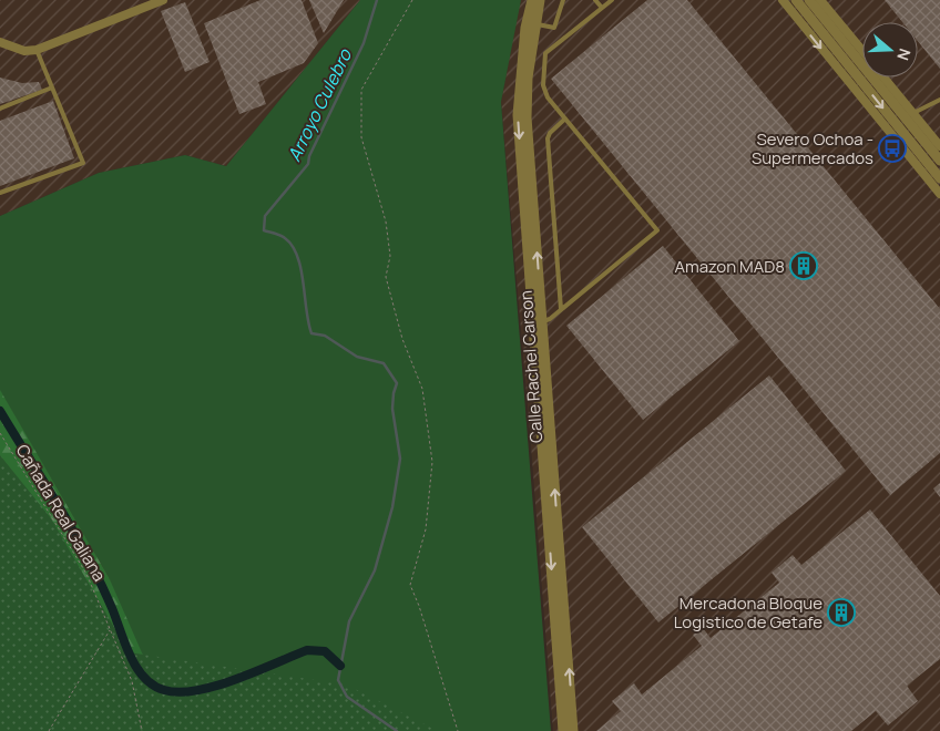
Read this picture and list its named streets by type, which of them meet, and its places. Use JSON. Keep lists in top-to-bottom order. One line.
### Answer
{"streets":{"street":["Calle Rachel Carson"],"path":["Cañada Real Galiana"]},"water":["Arroyo Culebro"],"places":{"bus stop":["Severo Ochoa - Supermercados"],"building":["Amazon MAD8","Mercadona Bloque Logistico de Getafe"]},"north":"right"}
